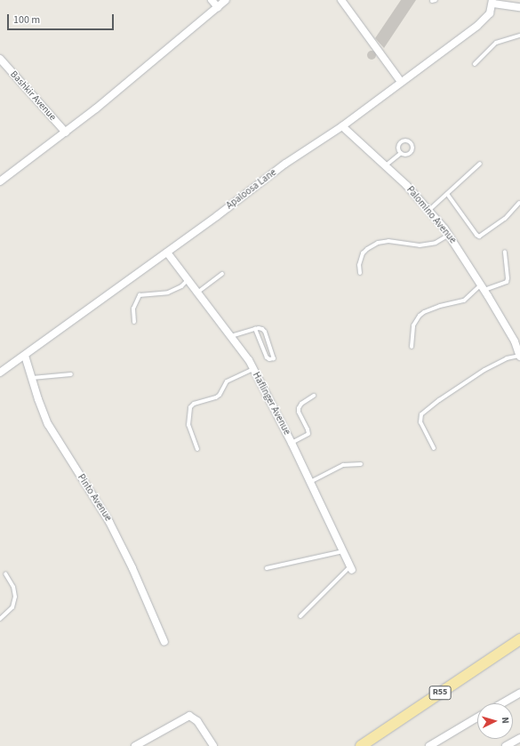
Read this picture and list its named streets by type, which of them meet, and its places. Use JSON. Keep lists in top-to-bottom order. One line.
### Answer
{"streets":{"main road":["R55"],"street":["Bashkir Avenue","Apaloosa Lane","Palomino Avenue","Haflinger Avenue","Pinto Avenue"]},"crossings":[["Apaloosa Lane","Palomino Avenue"],["Apaloosa Lane","Haflinger Avenue"],["Apaloosa Lane","Pinto Avenue"]],"scale_bar":"100 m","north":"right"}
